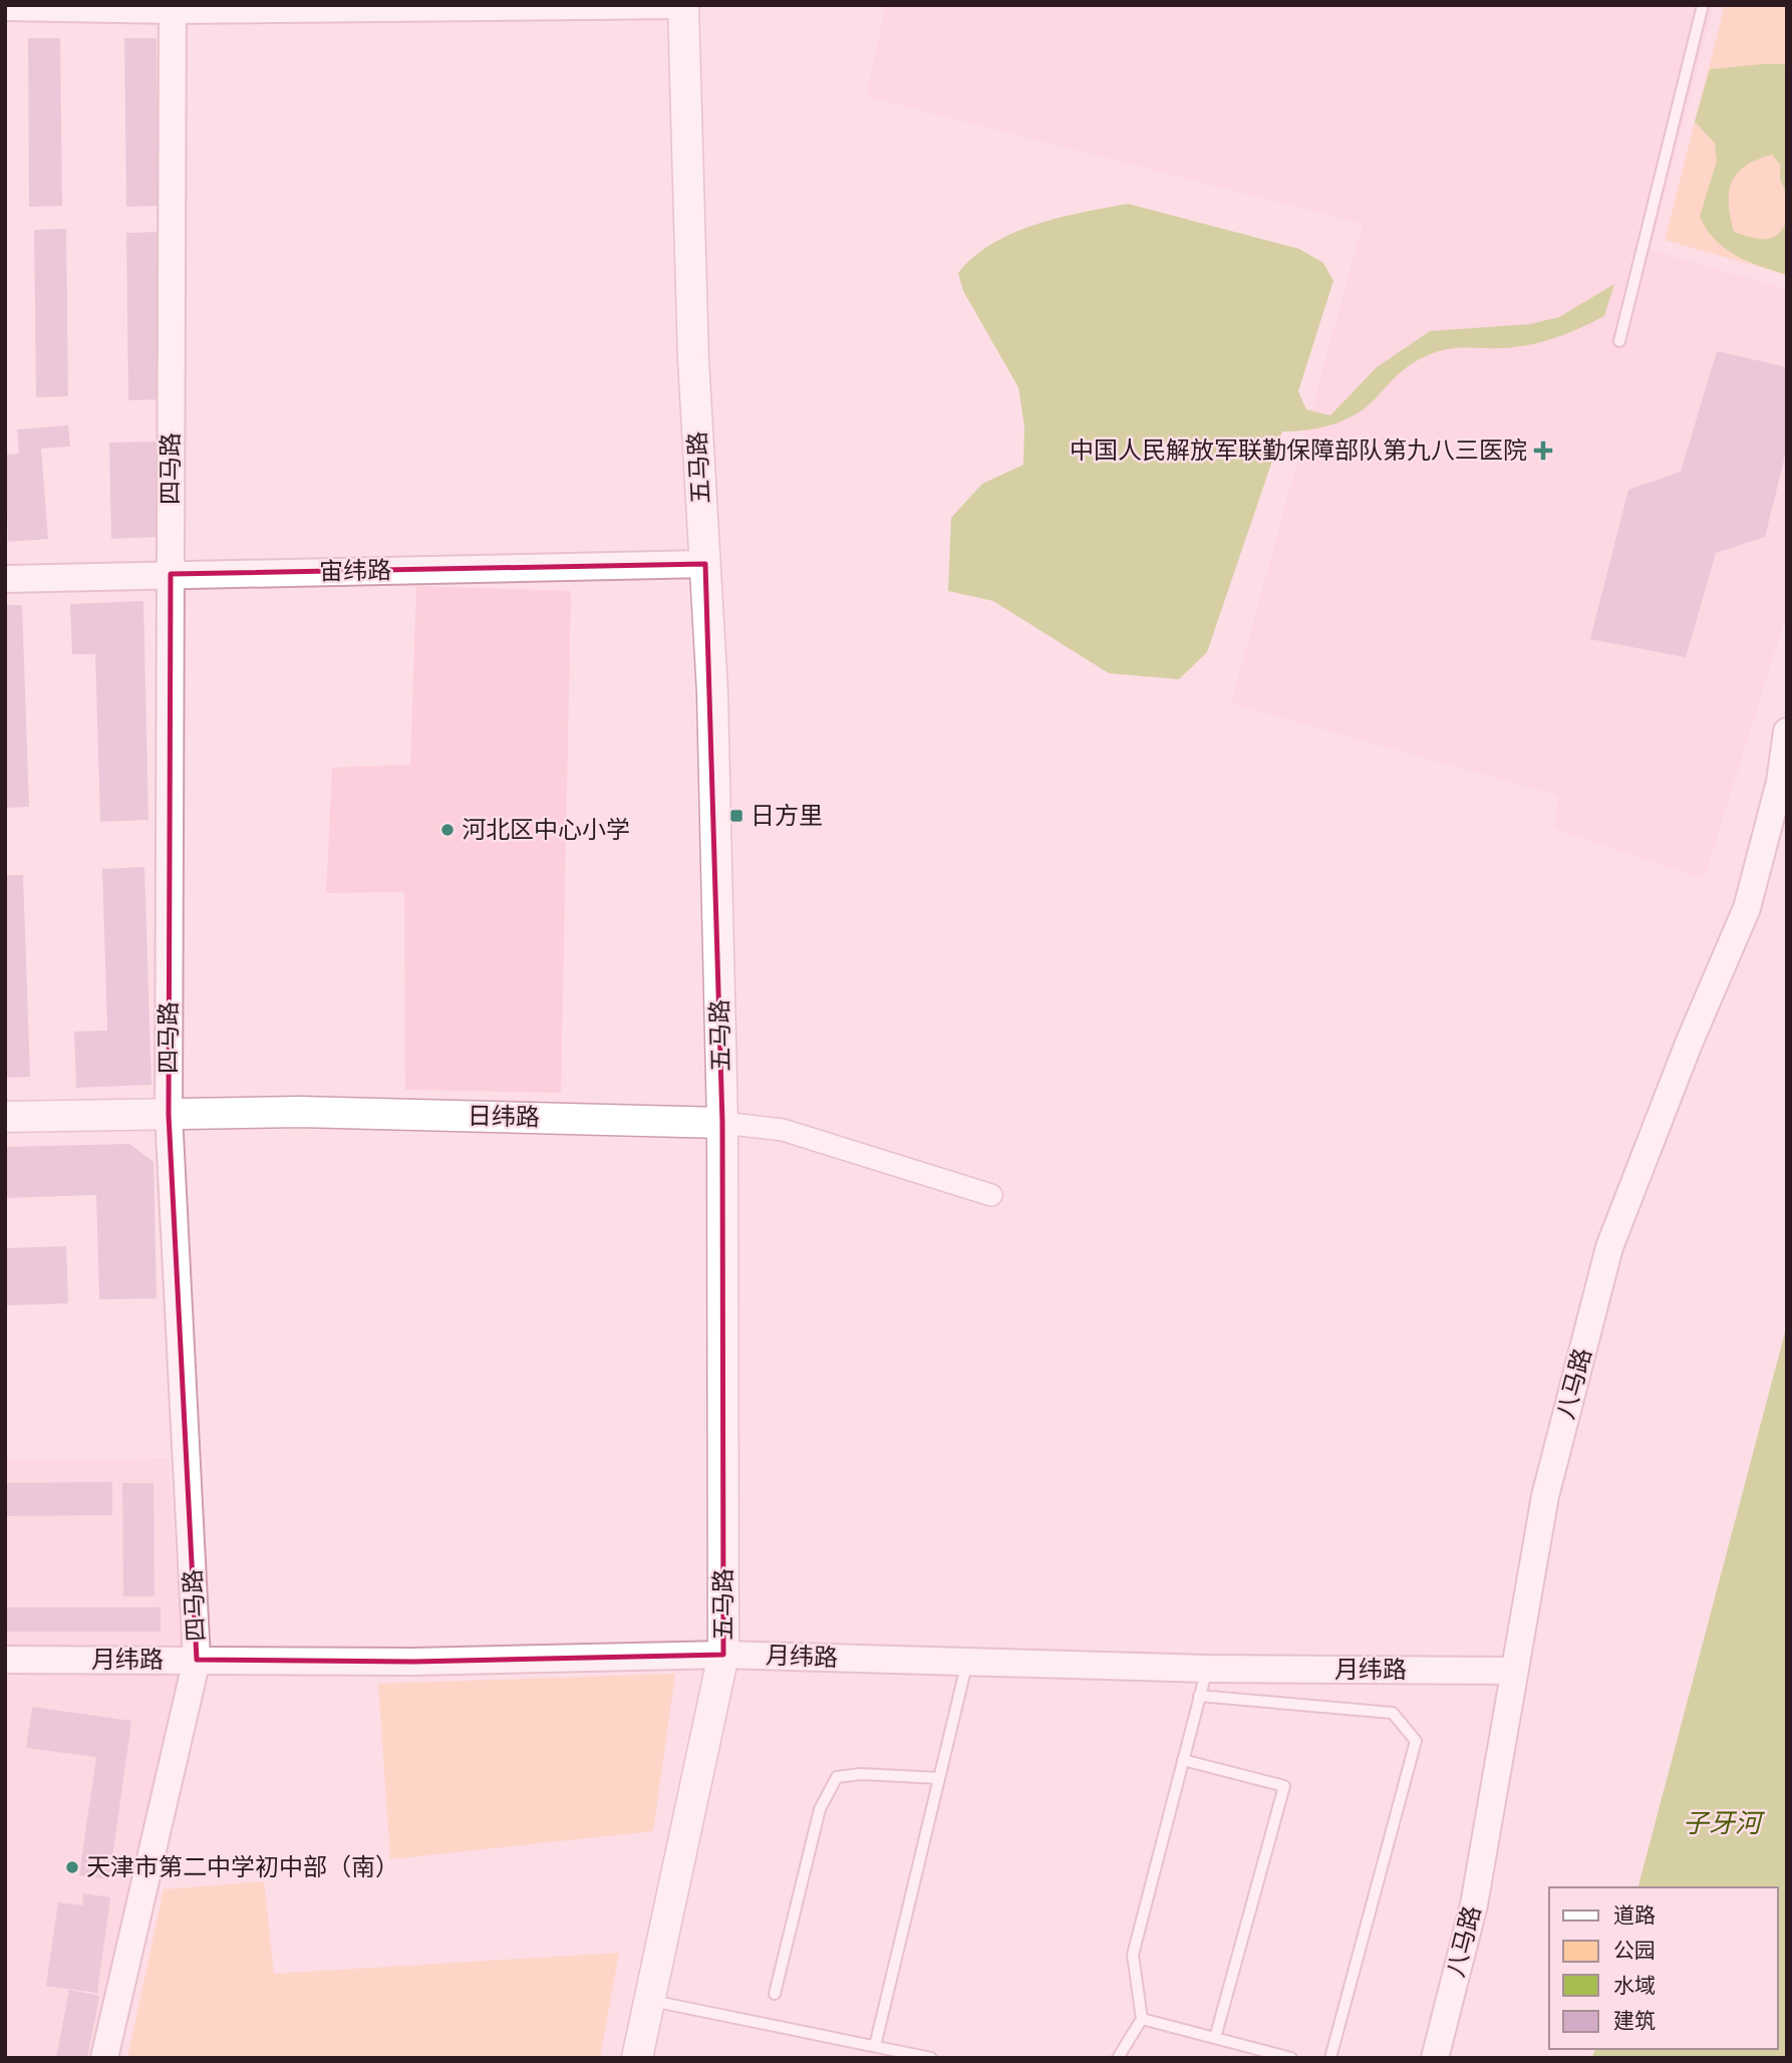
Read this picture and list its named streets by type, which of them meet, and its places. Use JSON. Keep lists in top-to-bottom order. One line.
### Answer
{"streets":{"main road":["五马路","日纬路"],"street":["四马路","宙纬路","八马路","月纬路"]},"crossings":[["五马路","宙纬路"],["五马路","日纬路"],["五马路","月纬路"],["四马路","宙纬路"],["四马路","日纬路"],["四马路","月纬路"],["八马路","月纬路"]],"water":["子牙河"],"places":{"health":["中国人民解放军联勤保障部队第九八三医院"],"transit":["日方里"],"other":["河北区中心小学","天津市第二中学初中部（南）"]},"legend":["道路","公园","水域","建筑"]}
